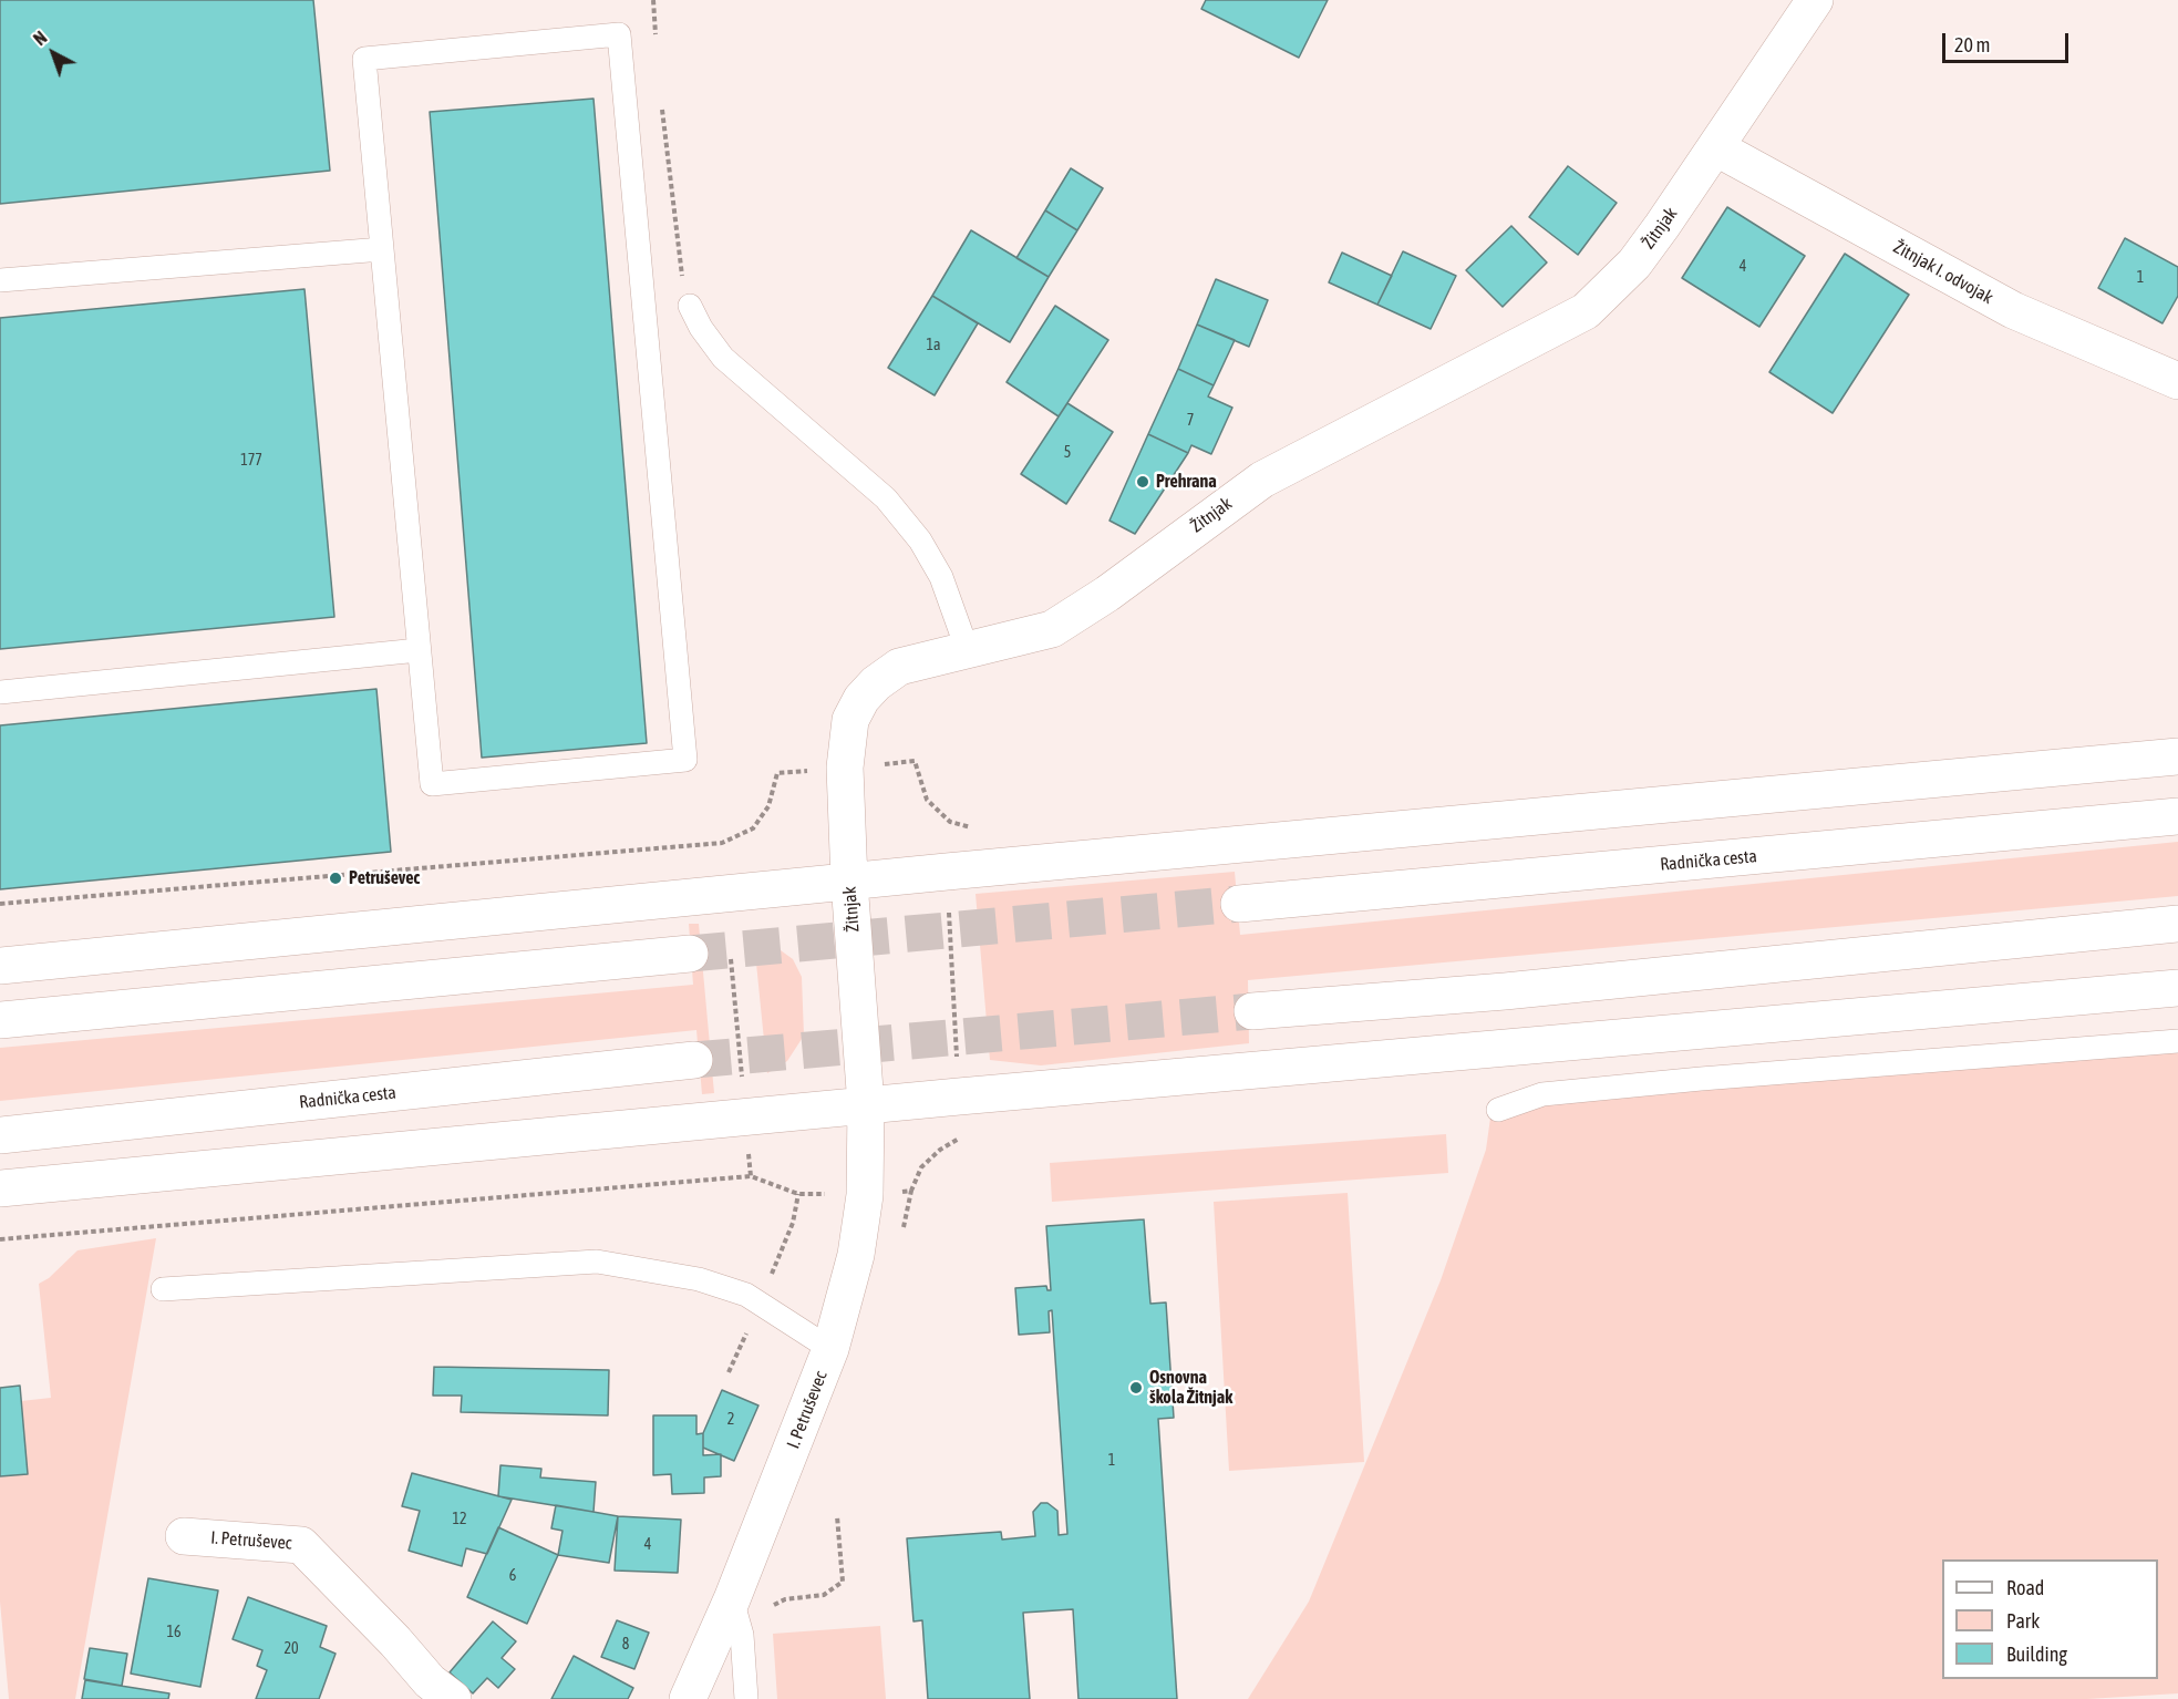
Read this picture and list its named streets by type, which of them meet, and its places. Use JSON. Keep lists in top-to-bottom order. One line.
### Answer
{"streets":{"main road":["Žitnjak","Žitnjak I. odvojak","Radnička cesta","I. Petruševec"]},"crossings":[["Žitnjak","Žitnjak I. odvojak"],["Žitnjak","I. Petruševec"]],"places":["Prehrana","Petruševec","Osnovna škola Žitnjak"],"house_numbers":["4","1","1a","7","5","177","2","1","12","4","6","16","8","20"],"legend":["Road","Park","Building"],"scale_bar":"20 m","north":"top left"}
